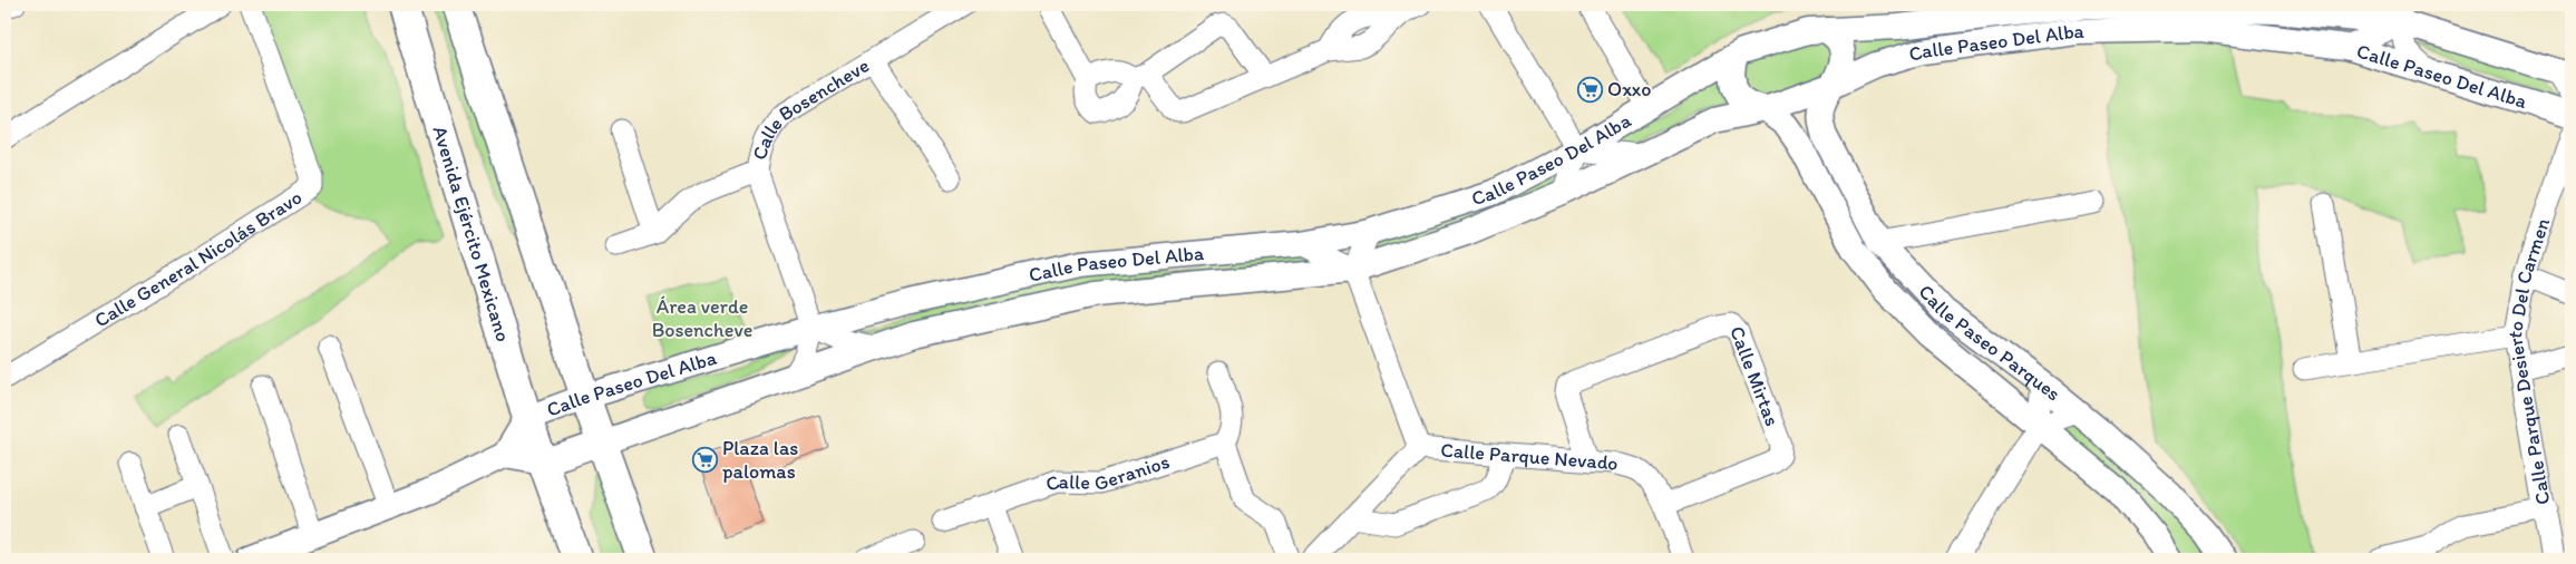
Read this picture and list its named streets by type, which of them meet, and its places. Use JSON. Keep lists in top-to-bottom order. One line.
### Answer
{"streets":{"main road":["Avenida Ejército Mexicano"],"street":["Calle Paseo Del Alba","Calle Bosencheve","Calle General Nicolás Bravo","Calle Paseo Parques","Calle Parque Desierto Del Carmen","Calle Mirtas","Calle Parque Nevado","Calle Geranios"]},"crossings":[["Calle Paseo Del Alba","Calle Bosencheve"],["Calle Paseo Del Alba","Avenida Ejército Mexicano"],["Calle Paseo Del Alba","Calle Paseo Parques"],["Calle Paseo Del Alba","Calle Parque Nevado"],["Calle Mirtas","Calle Parque Nevado"]],"parks":["Área verde Bosencheve"],"places":{"supermarket":["Oxxo","Plaza las palomas"]}}
